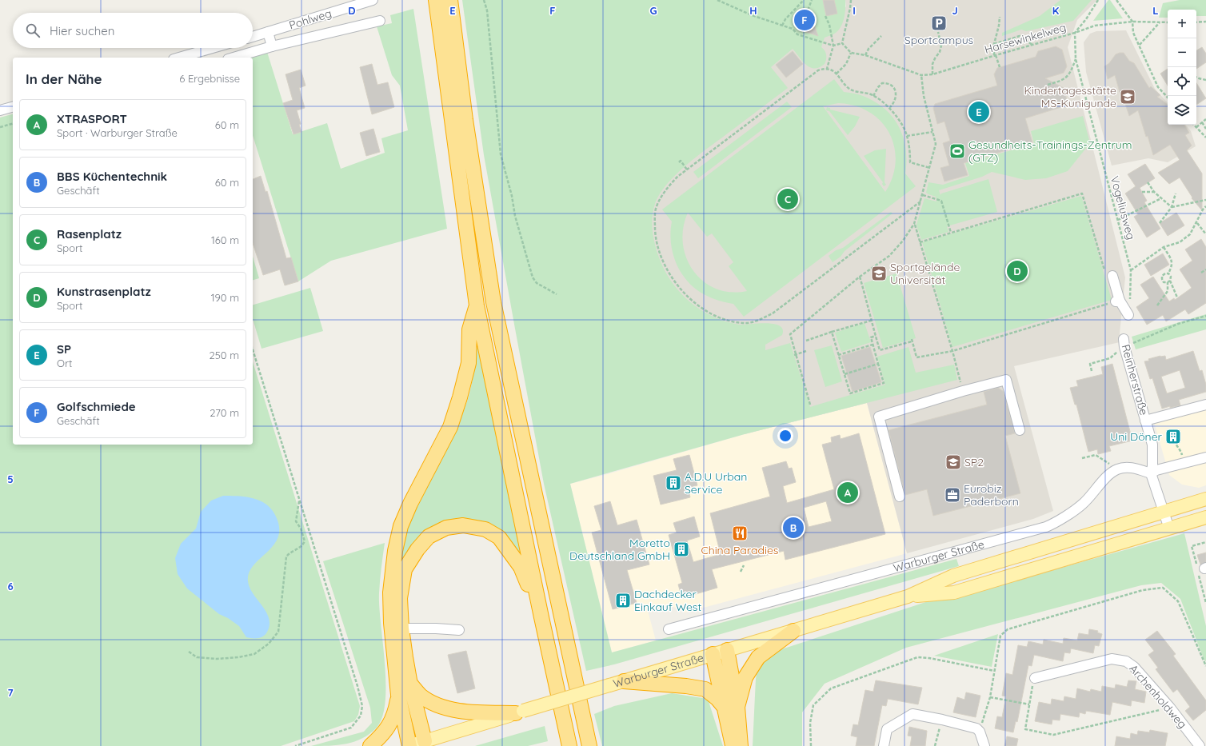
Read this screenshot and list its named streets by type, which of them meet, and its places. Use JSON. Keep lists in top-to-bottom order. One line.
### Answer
{"streets":{"main road":["Warburger Straße"],"street":["Pohlweg","Reinherstraße","Archenholdweg"],"path":["Harsewinkelweg","Vogeliusweg"]},"crossings":[["Harsewinkelweg","Vogeliusweg"]],"places":{"parking":["Sportcampus"],"school or university":["Kindertagesstätte MS-Kunigunde","Sportgelände Universität","SP2"],"sports":["Gesundheits-Trainings-Zentrum (GTZ)"],"building":["Uni Döner","A.D.U Urban Service","Moretto Deutschland GmbH","Dachdecker Einkauf West"],"office":["Eurobiz Paderborn"],"restaurant":["China Paradies"]},"page":{"pins":["F","E","C","D","A","B"],"map_buttons":["+","−"],"search":"Hier suchen","heading":["In der Nähe","6 Ergebnisse"],"list":[{"mark":"A","name":"XTRASPORT","note":"Sport · Warburger Straße","value":"60 m"},{"mark":"B","name":"BBS Küchentechnik","note":"Geschäft","value":"60 m"},{"mark":"C","name":"Rasenplatz","note":"Sport","value":"160 m"},{"mark":"D","name":"Kunstrasenplatz","note":"Sport","value":"190 m"},{"mark":"E","name":"SP","note":"Ort","value":"250 m"},{"mark":"F","name":"Golfschmiede","note":"Geschäft","value":"270 m"}]},"grid":{"columns":["D","E","F","G","H","I","J","K","L"],"rows":["5","6","7"]}}
